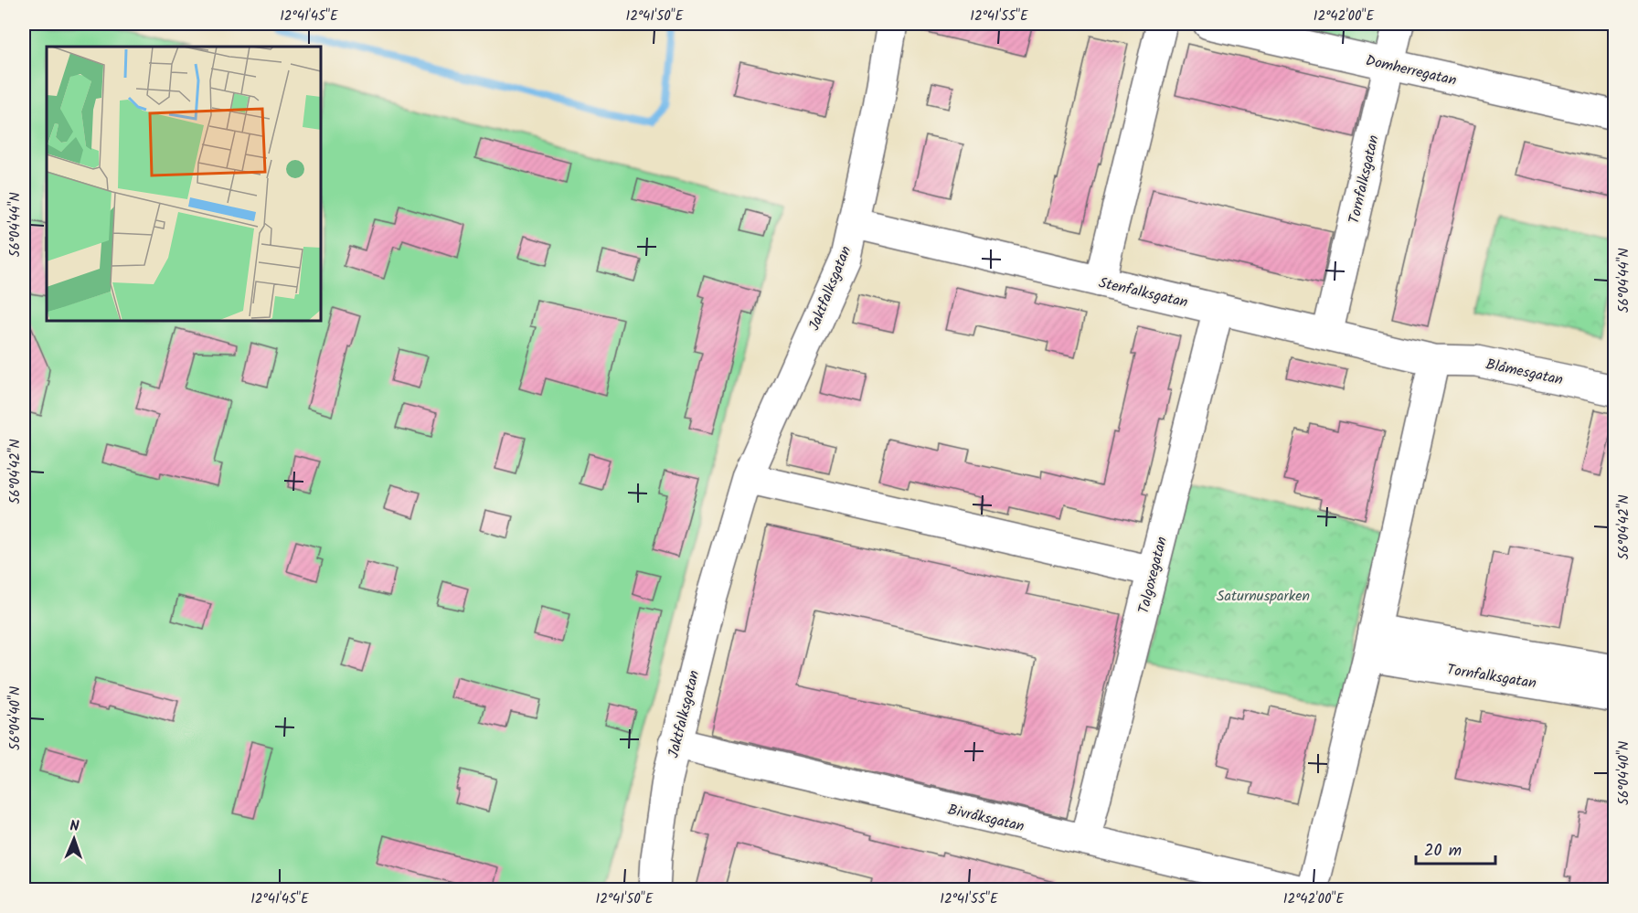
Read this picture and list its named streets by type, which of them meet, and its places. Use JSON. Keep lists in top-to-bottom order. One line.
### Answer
{"streets":{"street":["Domherregatan","Tornfalksgatan","Jaktfalksgatan","Stenfalksgatan","Blåmesgatan","Talgoxegatan","Bivråksgatan"]},"crossings":[["Domherregatan","Tornfalksgatan"],["Tornfalksgatan","Stenfalksgatan"],["Jaktfalksgatan","Stenfalksgatan"],["Jaktfalksgatan","Bivråksgatan"],["Stenfalksgatan","Blåmesgatan"],["Stenfalksgatan","Talgoxegatan"],["Talgoxegatan","Bivråksgatan"]],"parks":["Saturnusparken"],"scale_bar":"20 m","north":"top","coordinates":["12°41'45\"E","12°41'50\"E","12°41'55\"E","12°42'00\"E","56°04'44\"N","56°04'42\"N","56°04'40\"N"]}
